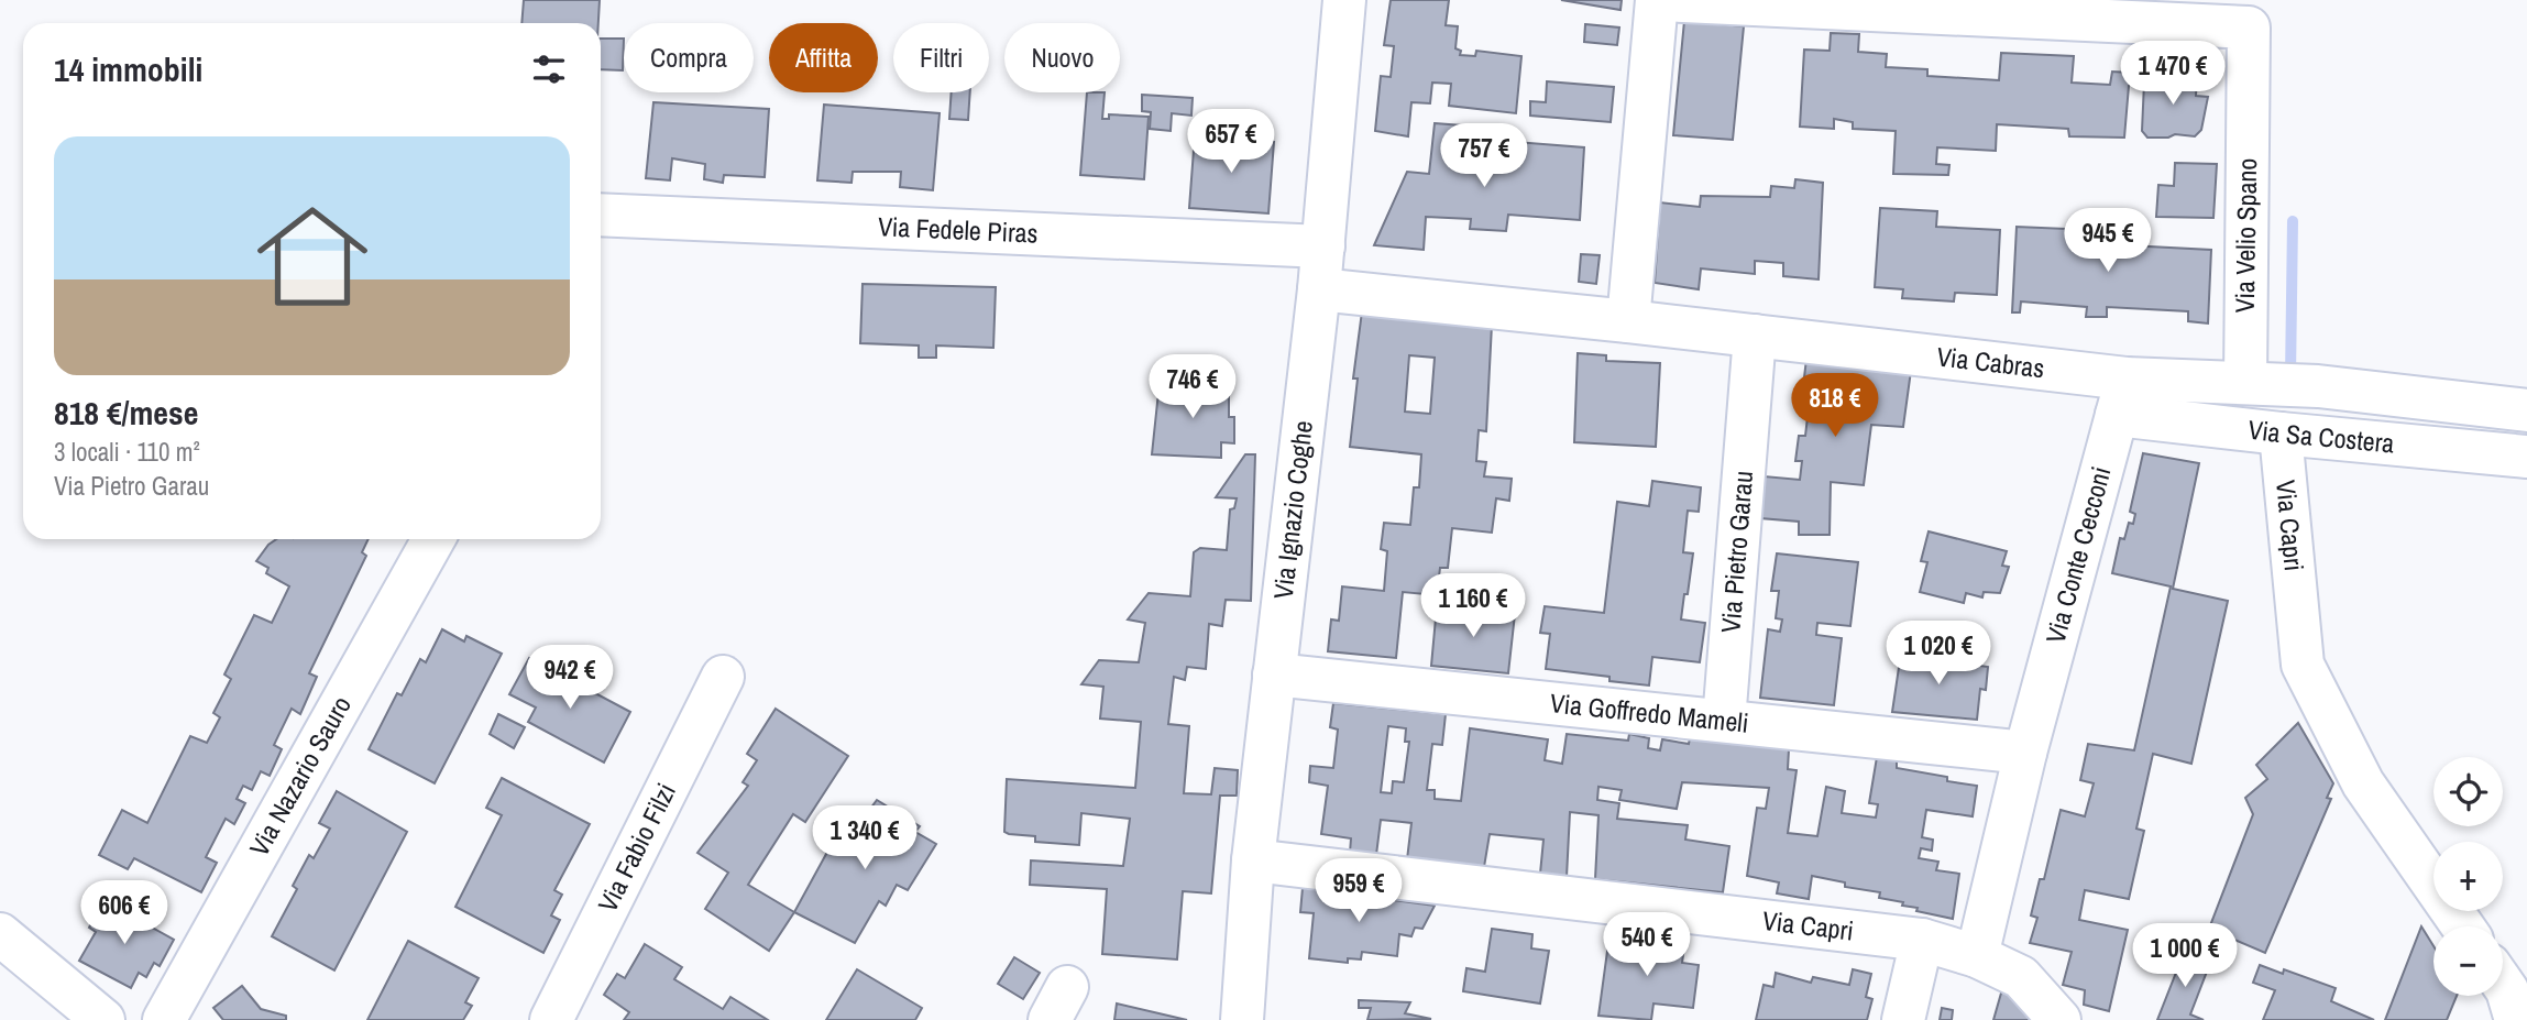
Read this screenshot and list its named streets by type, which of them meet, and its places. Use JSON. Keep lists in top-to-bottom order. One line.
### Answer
{"streets":{"street":["Via Fedele Piras","Via Velio Spano","Via Cabras","Via Sa Costera","Via Ignazio Coghe","Via Capri","Via Pietro Garau","Via Conte Cecconi","Via Goffredo Mameli","Via Nazario Sauro","Via Fabio Filzi"]},"crossings":[["Via Fedele Piras","Via Ignazio Coghe"],["Via Velio Spano","Via Cabras"],["Via Cabras","Via Sa Costera"],["Via Cabras","Via Ignazio Coghe"],["Via Cabras","Via Pietro Garau"],["Via Cabras","Via Conte Cecconi"],["Via Sa Costera","Via Capri"],["Via Sa Costera","Via Conte Cecconi"],["Via Ignazio Coghe","Via Capri"],["Via Ignazio Coghe","Via Goffredo Mameli"],["Via Capri","Via Conte Cecconi"],["Via Pietro Garau","Via Goffredo Mameli"],["Via Conte Cecconi","Via Goffredo Mameli"]],"page":{"chip":["Compra","Affitta","Filtri","Nuovo"],"heading":"14 immobili","price":["1 470 €","657 €","757 €","945 €","746 €","818 €","1 160 €","1 020 €","942 €","1 340 €","959 €","606 €","540 €","1 000 €"],"list":[{"name":"818 €/mese","note":"3 locali · 110 m² · Via Pietro Garau"}],"map_buttons":["+","−"]}}
